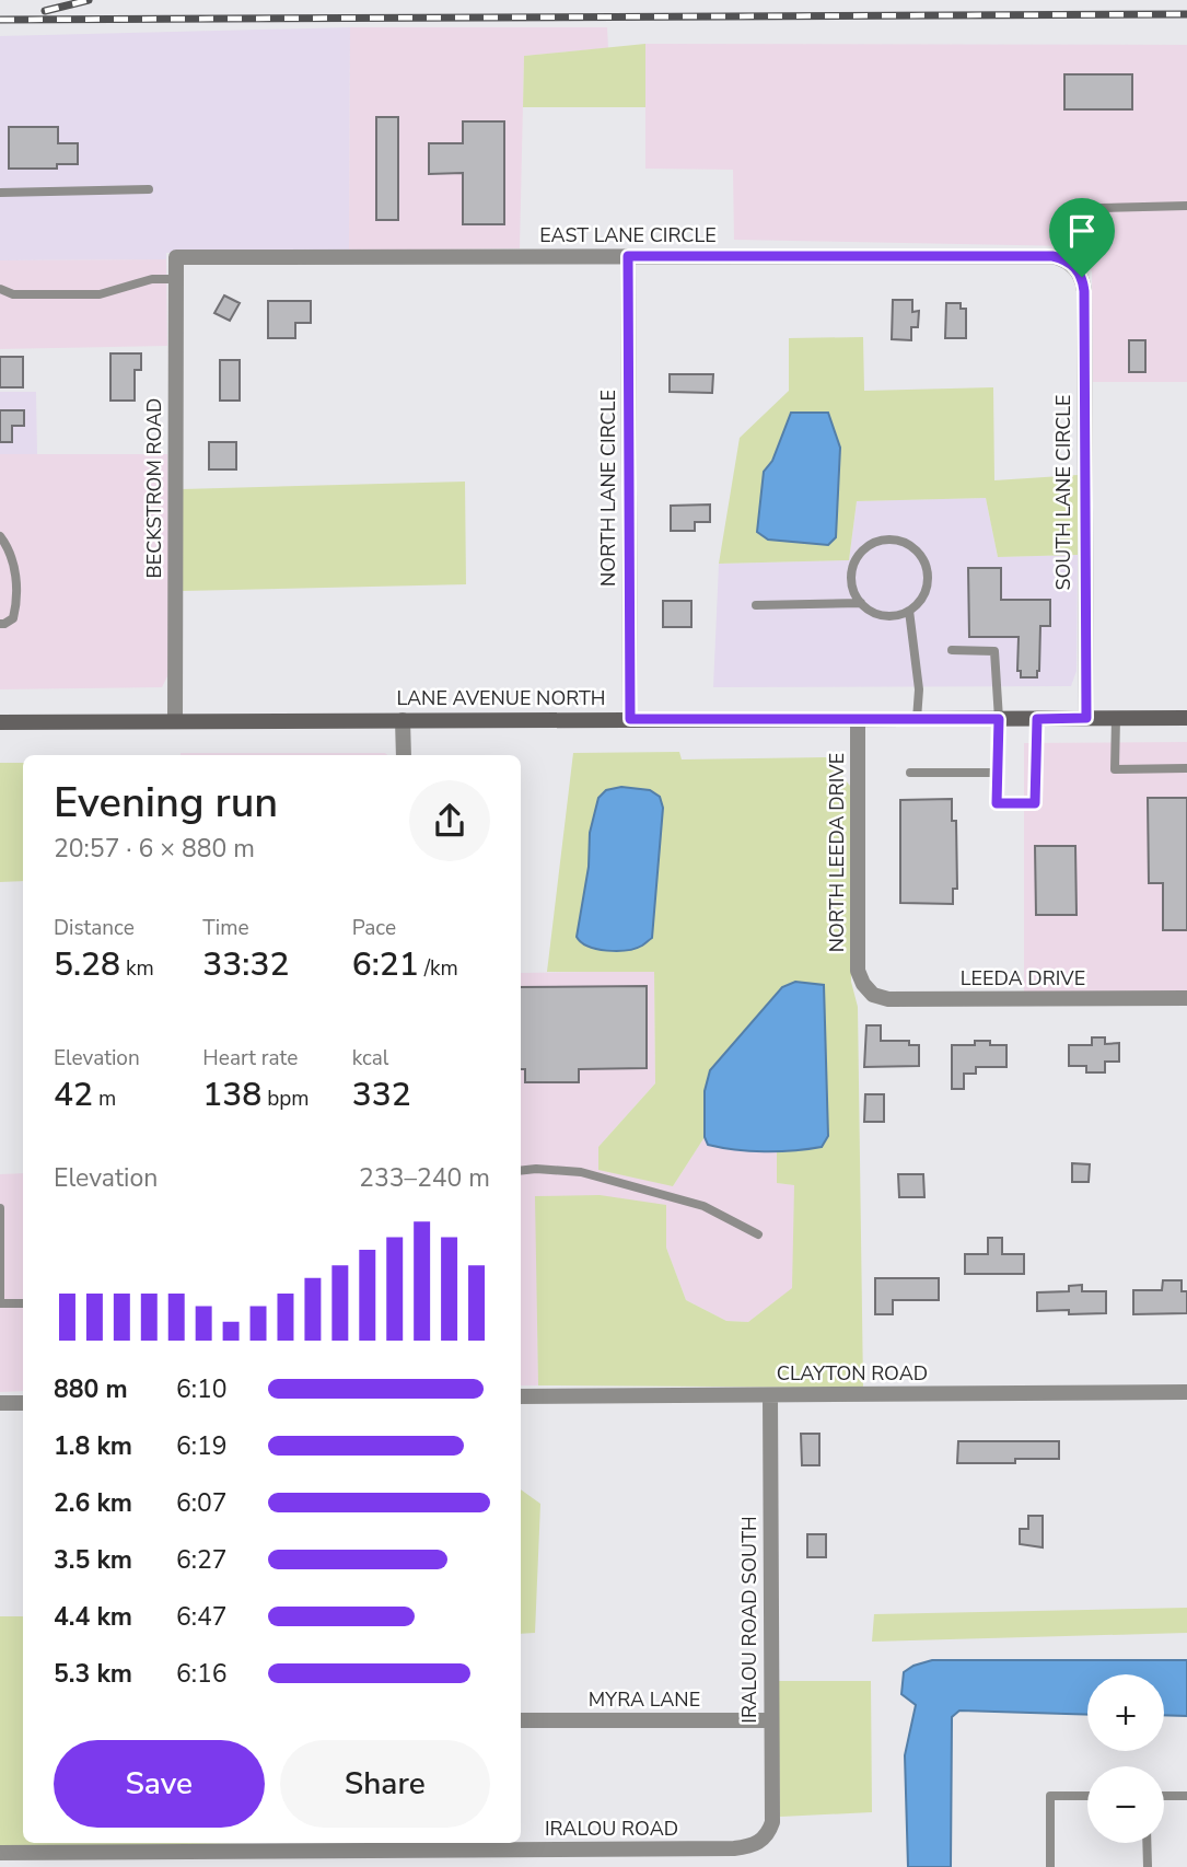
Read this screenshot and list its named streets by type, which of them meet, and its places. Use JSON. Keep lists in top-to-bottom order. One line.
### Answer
{"streets":{"main road":["LANE AVENUE NORTH"],"street":["EAST LANE CIRCLE","BECKSTROM ROAD","NORTH LANE CIRCLE","SOUTH LANE CIRCLE","NORTH LEEDA DRIVE","LEEDA DRIVE","CLAYTON ROAD","IRALOU ROAD SOUTH","MYRA LANE","IRALOU ROAD"]},"crossings":[["EAST LANE CIRCLE","BECKSTROM ROAD"],["EAST LANE CIRCLE","NORTH LANE CIRCLE"],["EAST LANE CIRCLE","SOUTH LANE CIRCLE"],["BECKSTROM ROAD","LANE AVENUE NORTH"],["NORTH LANE CIRCLE","LANE AVENUE NORTH"],["SOUTH LANE CIRCLE","LANE AVENUE NORTH"],["LANE AVENUE NORTH","NORTH LEEDA DRIVE"],["NORTH LEEDA DRIVE","LEEDA DRIVE"],["CLAYTON ROAD","IRALOU ROAD SOUTH"],["IRALOU ROAD SOUTH","MYRA LANE"],["IRALOU ROAD SOUTH","IRALOU ROAD"]],"page":{"heading":["Evening run","20:57 · 6 × 880 m"],"stats":[["Distance","5.28 km"],["Time","33:32"],["Pace","6:21 /km"],["Elevation","42 m"],["Heart rate","138 bpm"],["kcal","332"]],"chart":["Elevation","233–240 m"],"list":[{"name":"880 m","note":"6:10"},{"name":"1.8 km","note":"6:19"},{"name":"2.6 km","note":"6:07"},{"name":"3.5 km","note":"6:27"},{"name":"4.4 km","note":"6:47"},{"name":"5.3 km","note":"6:16"}],"map_buttons":["+","−"],"buttons":["Save","Share"]}}
